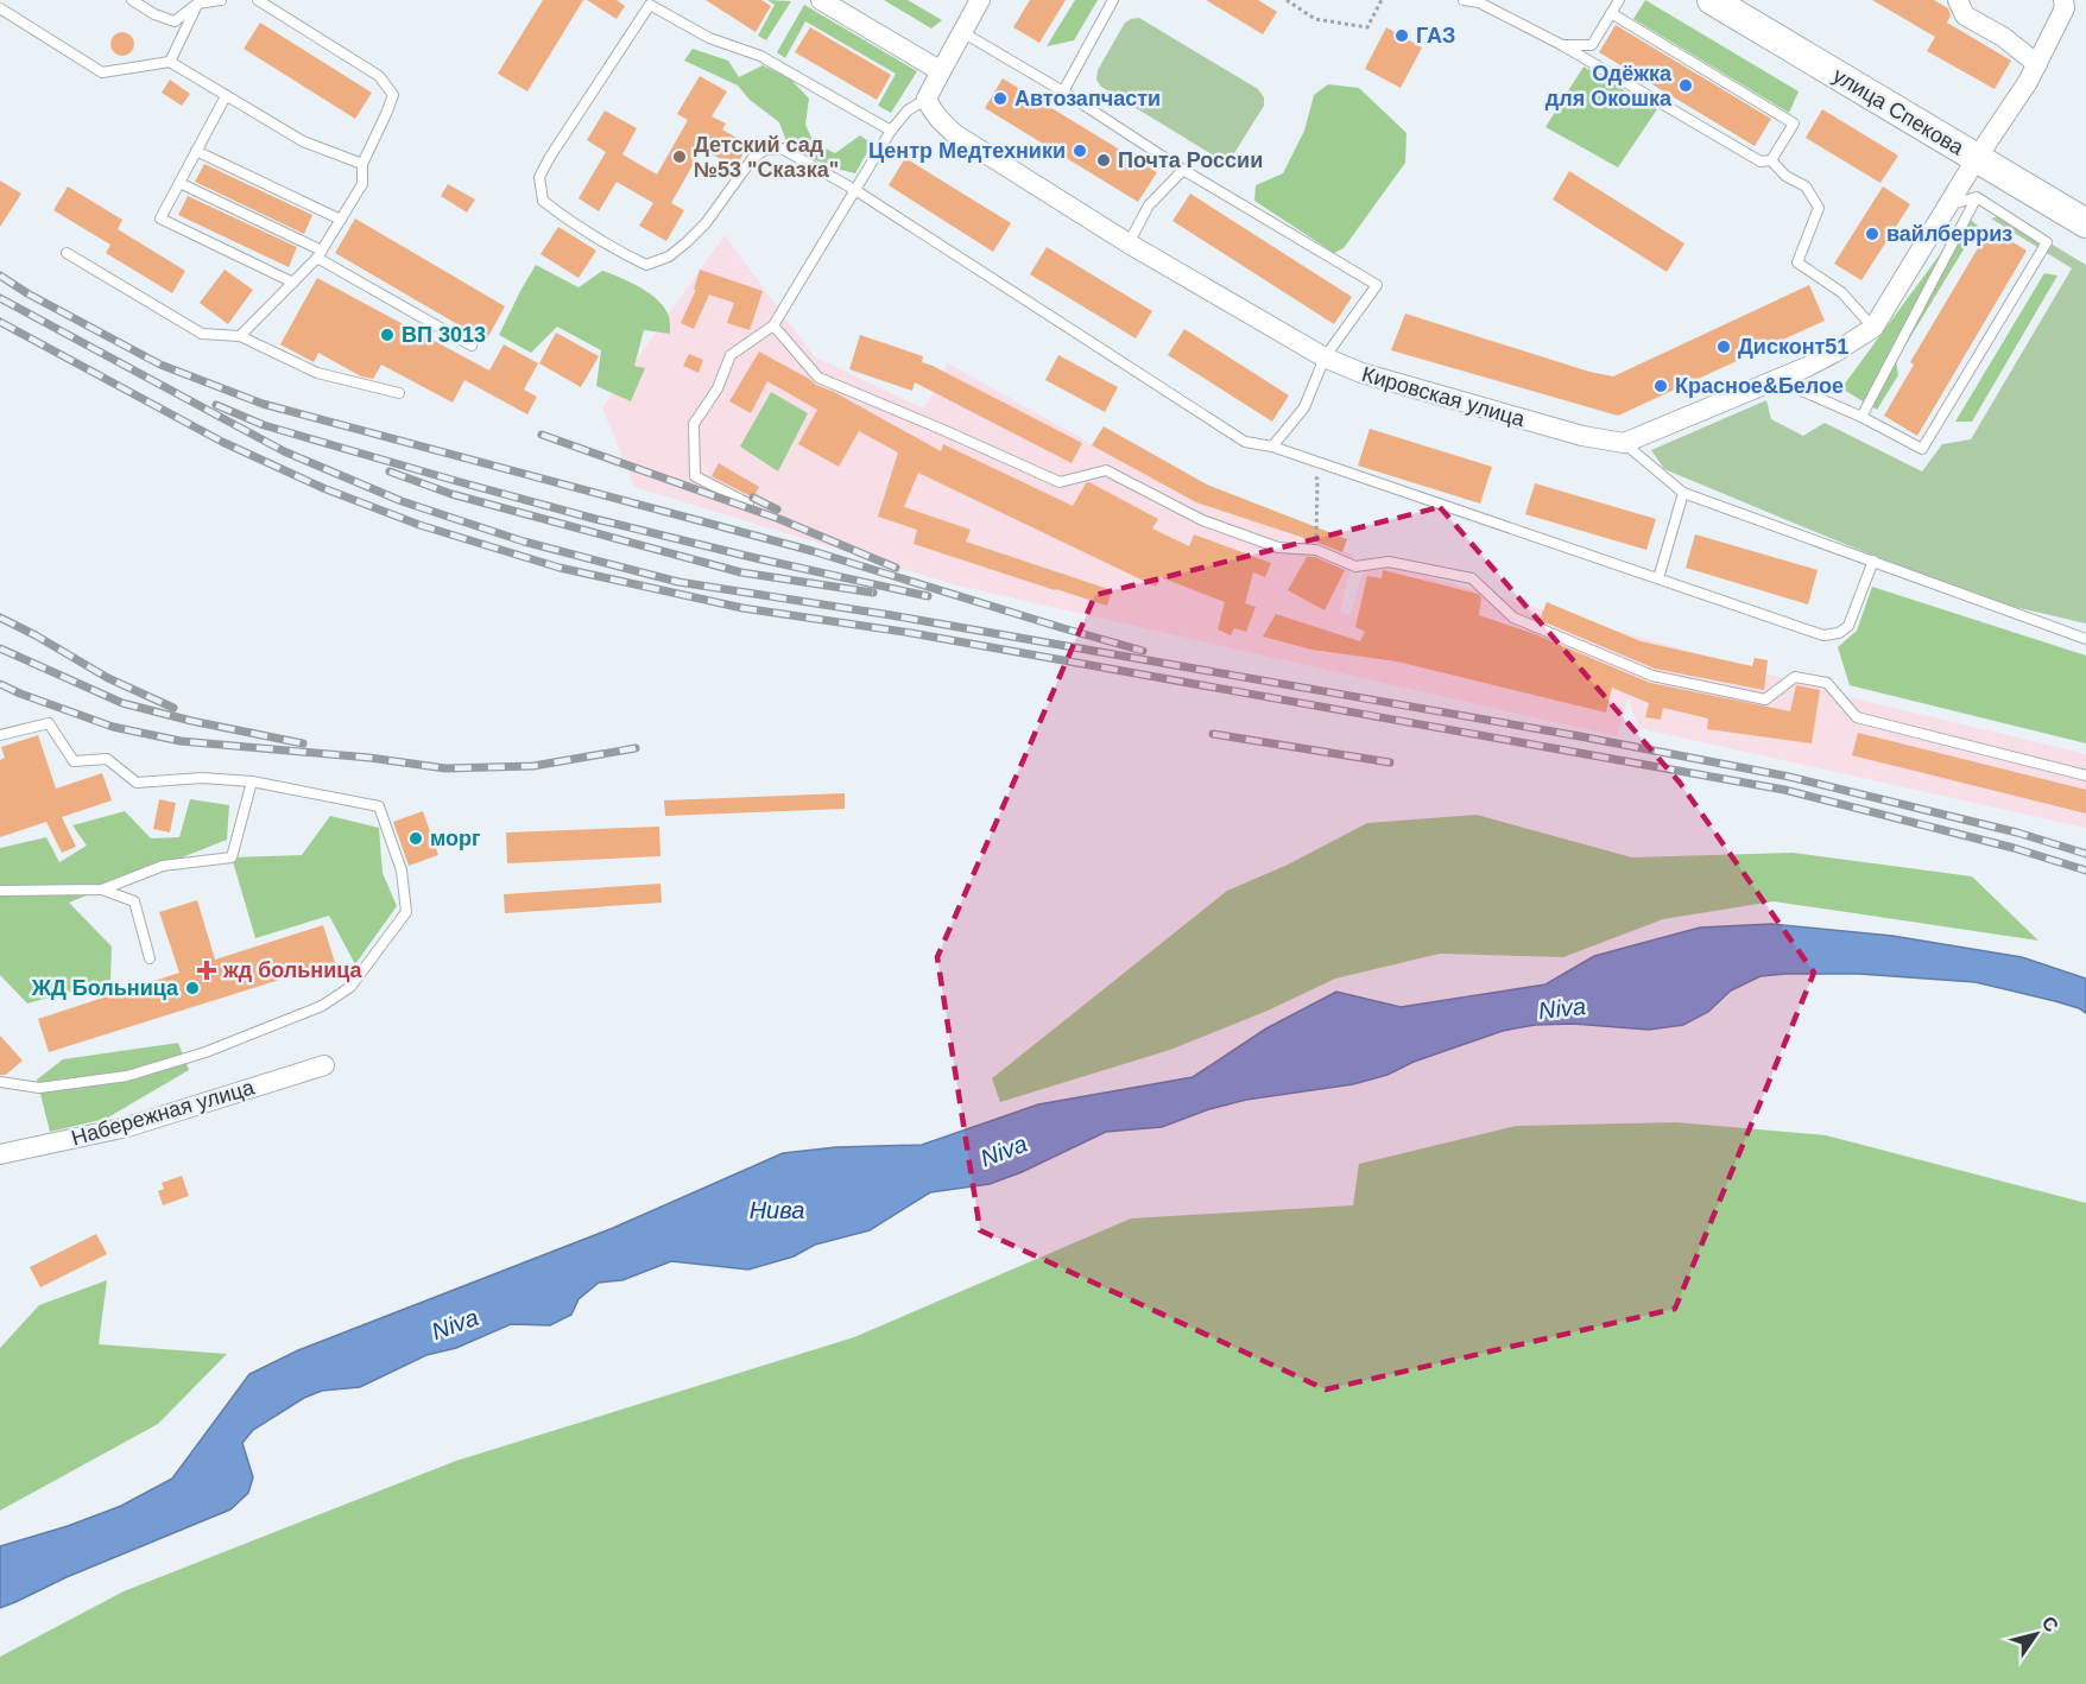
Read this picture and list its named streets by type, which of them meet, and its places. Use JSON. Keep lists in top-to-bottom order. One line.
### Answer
{"streets":{"main road":["улица Спекова"],"street":["Кировская улица","Набережная улица"]},"water":["Niva","Нива"],"places":{"other":["ГАЗ","Одёжка для Окошка","Автозапчасти","Центр Медтехники","Детский сад №53 \"Сказка\"","Почта России","вайлберриз","ВП 3013","Дисконт51","Красное&Белое","морг","ЖД Больница"],"health":["жд больница"]},"north":"top right"}
